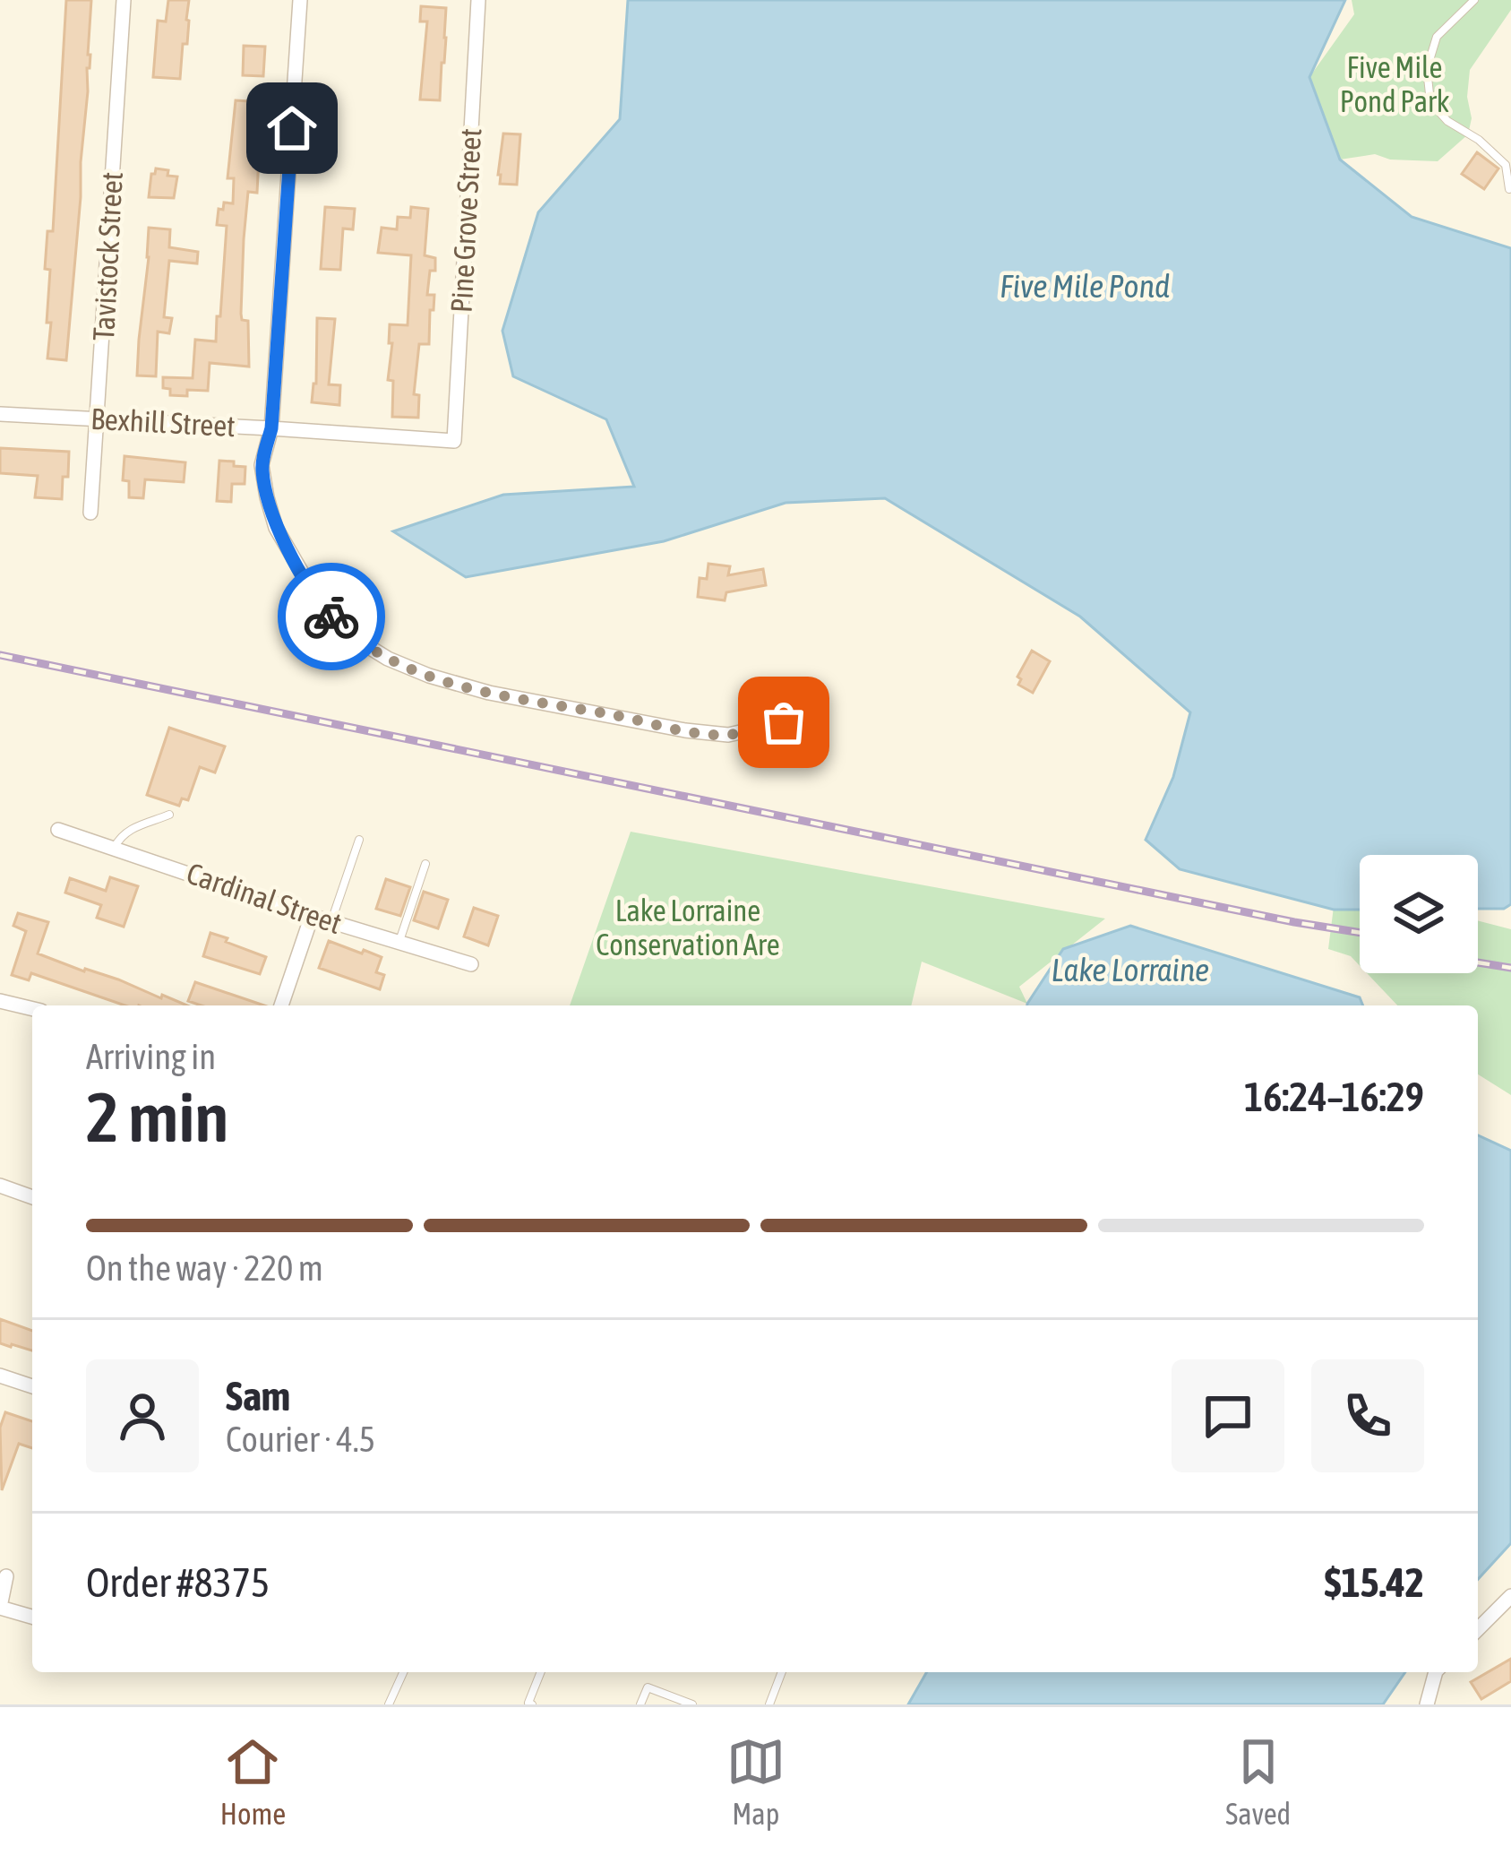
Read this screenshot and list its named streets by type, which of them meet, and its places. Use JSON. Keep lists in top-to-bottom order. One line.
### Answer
{"streets":{"street":["Pine Grove Street","Tavistock Street","Bexhill Street","Cardinal Street"]},"crossings":[["Pine Grove Street","Bexhill Street"],["Tavistock Street","Bexhill Street"]],"water":["Five Mile Pond","Lake Lorraine"],"parks":["Five Mile Pond Park","Lake Lorraine Conservation Are"],"page":{"heading":["2 min","Arriving in","16:24–16:29"],"panel":["Sam","Courier · 4.5","Order #8375","$15.42"],"bar":"On the way · 220 m","tabs":["Home","Map","Saved"]}}
